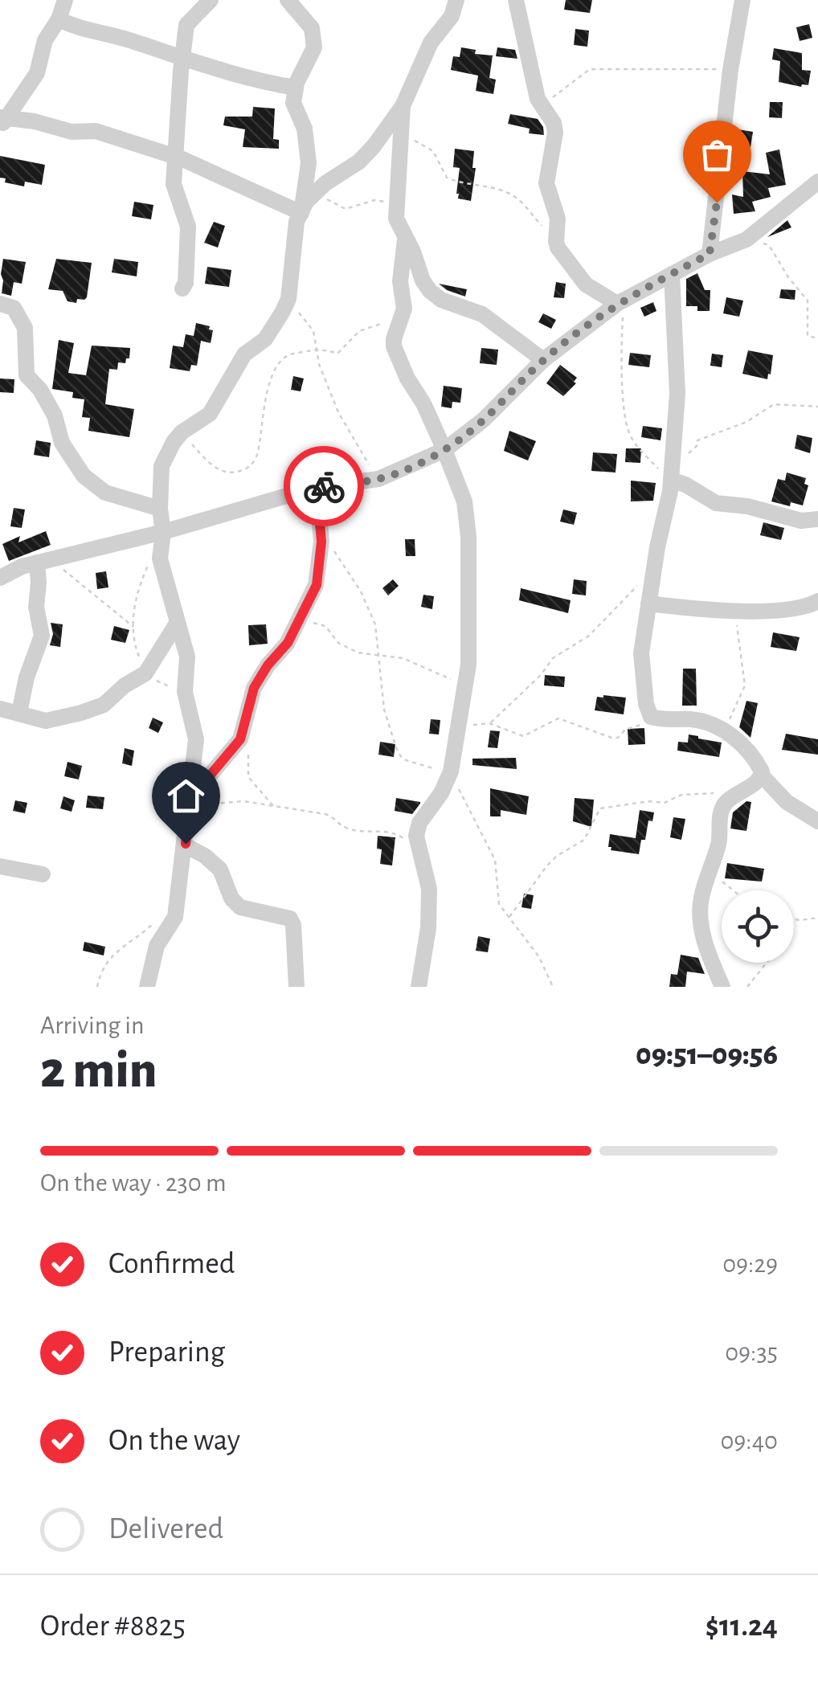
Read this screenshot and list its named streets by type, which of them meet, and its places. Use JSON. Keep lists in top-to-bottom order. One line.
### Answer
{"page":{"heading":["2 min","Arriving in","09:51–09:56"],"panel":["Order #8825","$11.24"],"bar":"On the way · 230 m","list":[["Confirmed","09:29"],["Preparing","09:35"],["On the way","09:40"],"Delivered"]}}
